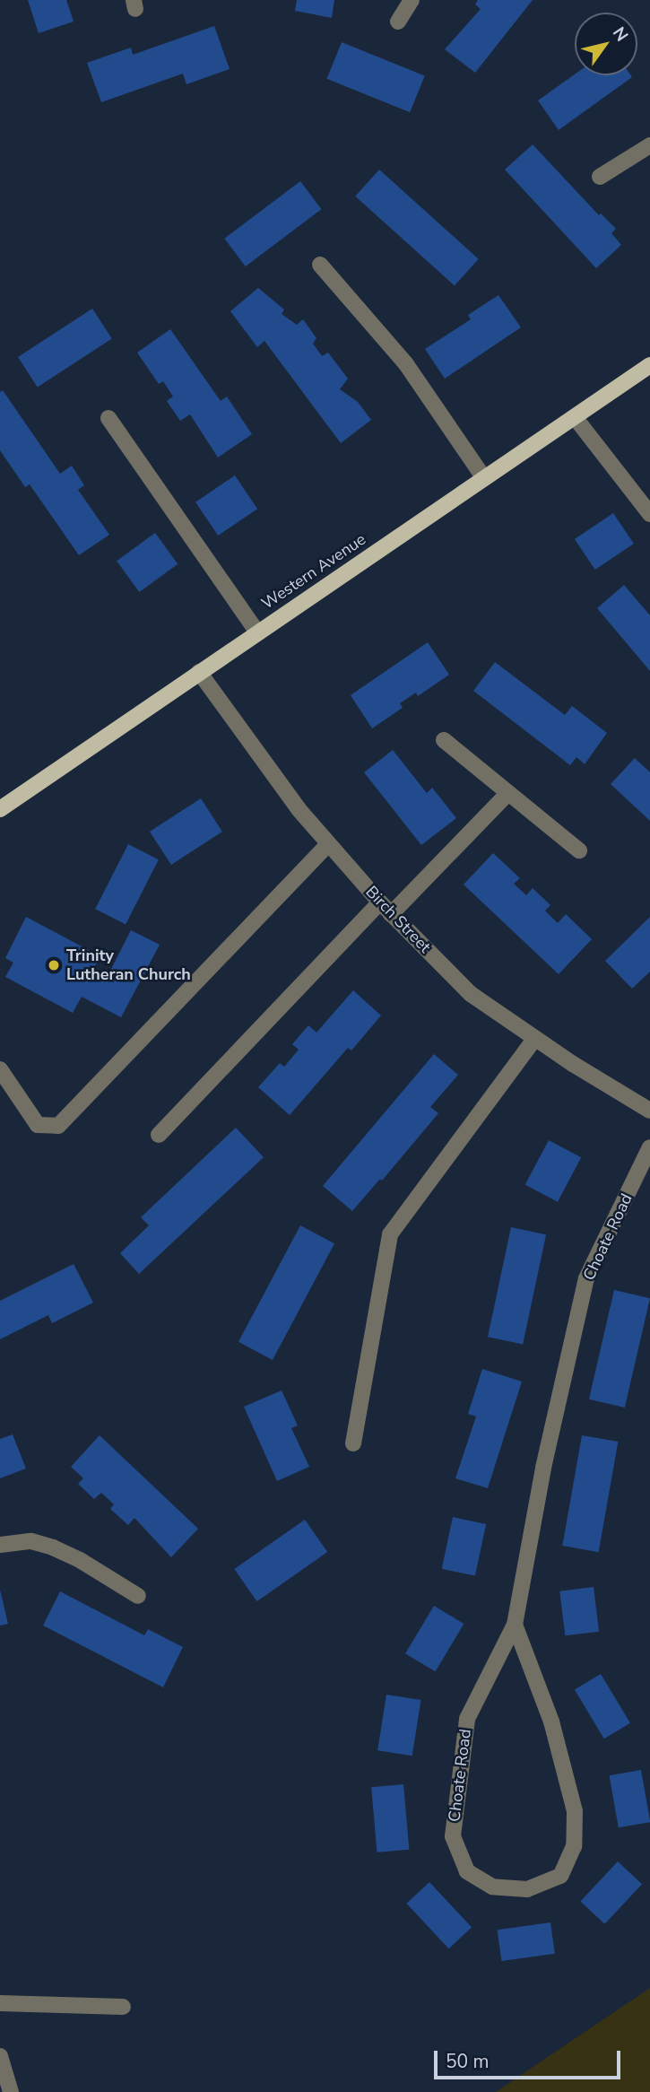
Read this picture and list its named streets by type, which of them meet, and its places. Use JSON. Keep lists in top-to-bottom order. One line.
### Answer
{"streets":{"main road":["Western Avenue"],"street":["Birch Street","Choate Road"]},"crossings":[["Western Avenue","Birch Street"]],"places":["Trinity Lutheran Church"],"scale_bar":"50 m","north":"top right"}
